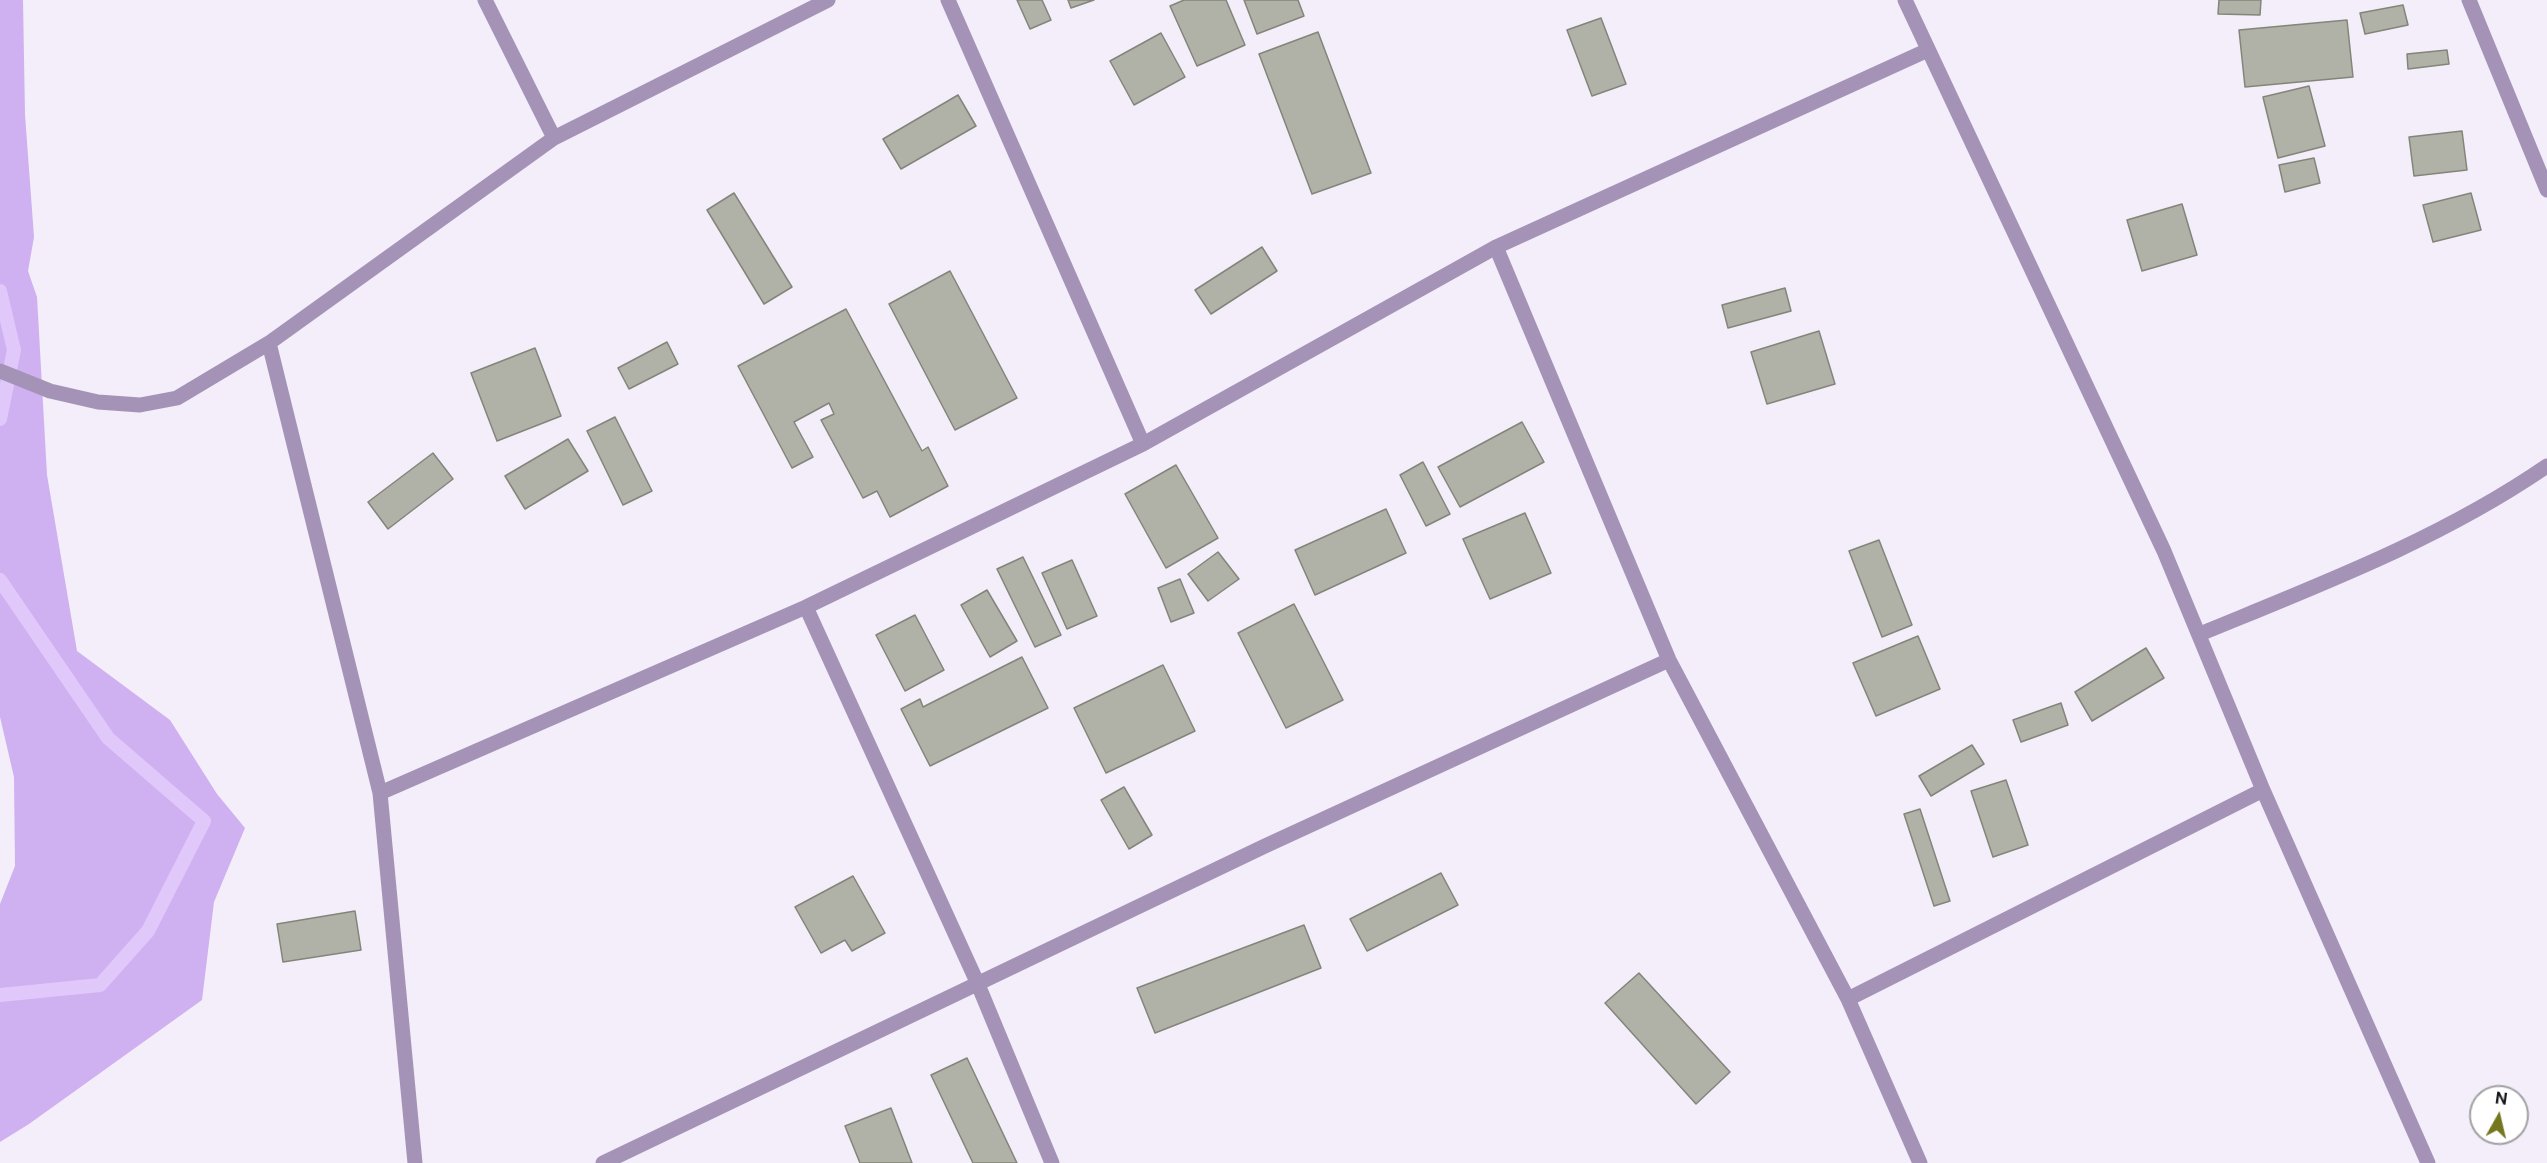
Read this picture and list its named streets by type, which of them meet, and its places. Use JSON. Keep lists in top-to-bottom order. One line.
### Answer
{"north":"top"}
